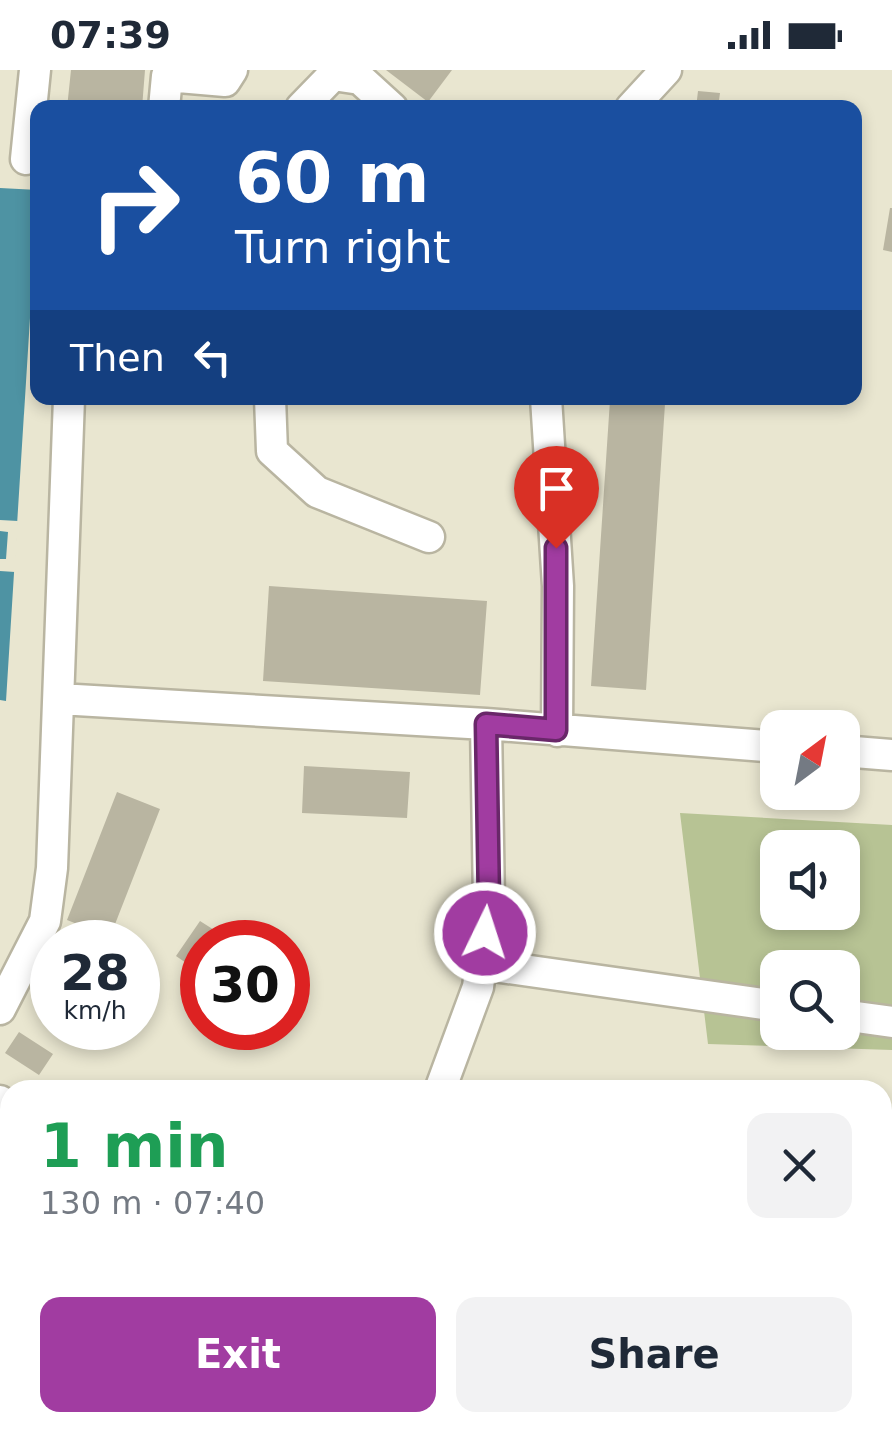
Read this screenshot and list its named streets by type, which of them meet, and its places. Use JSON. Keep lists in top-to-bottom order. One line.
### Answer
{"north":"top right","page":{"status":"07:39","turn":["60 m","Turn right"],"then":"Then","speed":"28 km/h","limit":"30","heading":["1 min","130 m · 07:40"],"buttons":["Exit","Share"]}}
